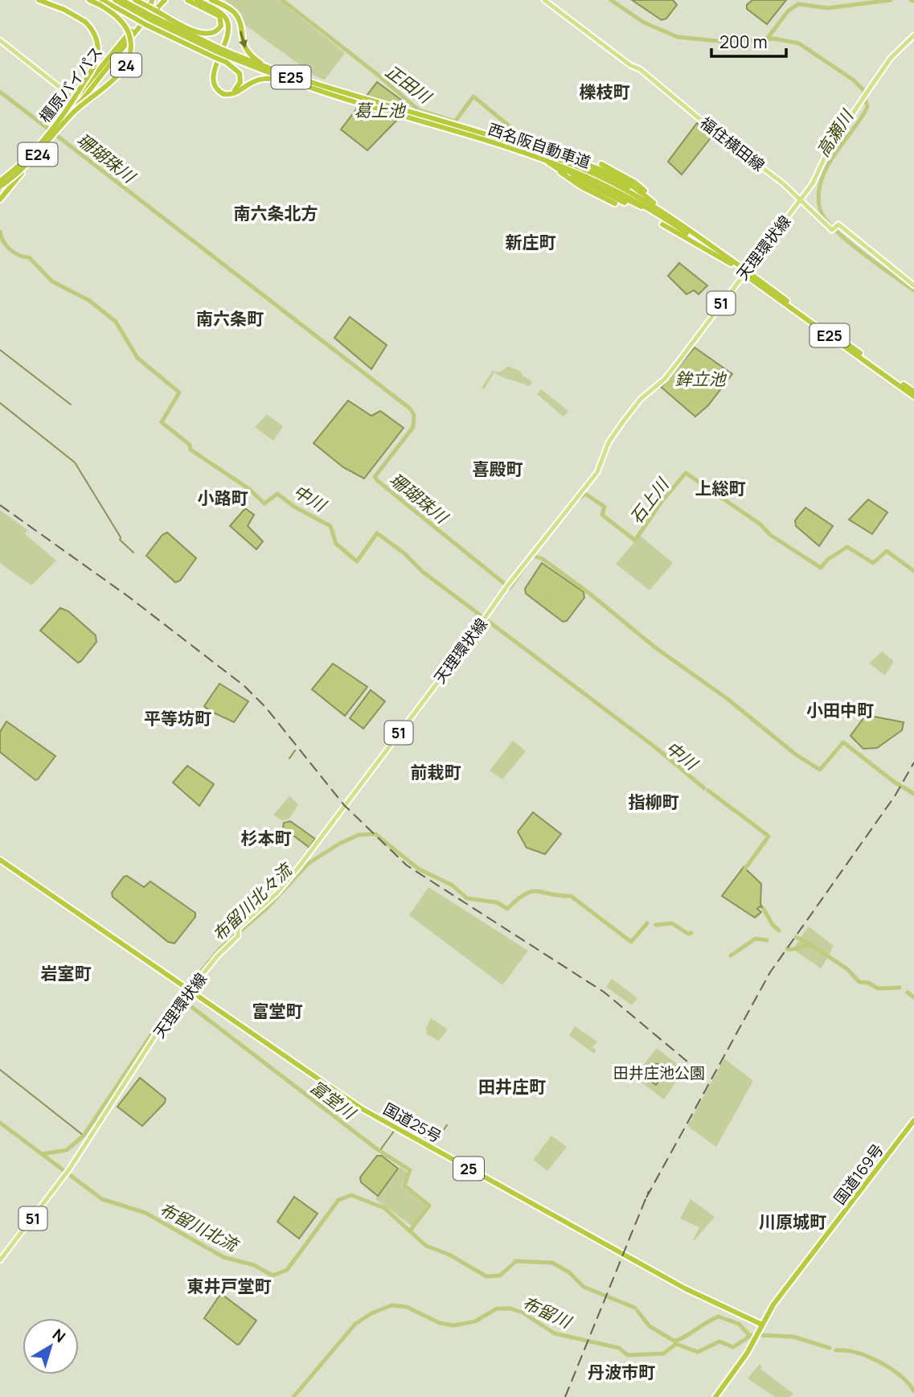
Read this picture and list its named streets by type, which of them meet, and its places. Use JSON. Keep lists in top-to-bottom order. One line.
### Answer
{"streets":{"highway":["24","E25","橿原バイパス","西名阪自動車道","E24","国道25号","25","国道169号"],"main road":["福住横田線","天理環状線","51"]},"crossings":[["24","橿原バイパス"],["24","E24"],["E25","西名阪自動車道"],["橿原バイパス","西名阪自動車道"],["橿原バイパス","E24"],["福住横田線","天理環状線"],["天理環状線","国道25号"],["国道25号","国道169号"]],"districts":["櫟枝町","南六条北方","新庄町","南六条町","喜殿町","上総町","小路町","小田中町","平等坊町","前栽町","指柳町","杉本町","岩室町","富堂町","田井庄町","川原城町","東井戸堂町","丹波市町"],"water":["正田川","葛上池","高瀬川","珊瑚珠川","鉾立池","中川","石上川","布留川北々流","富堂川","布留川北流","布留川"],"parks":["田井庄池公園"],"scale_bar":"200 m","north":"top right"}
